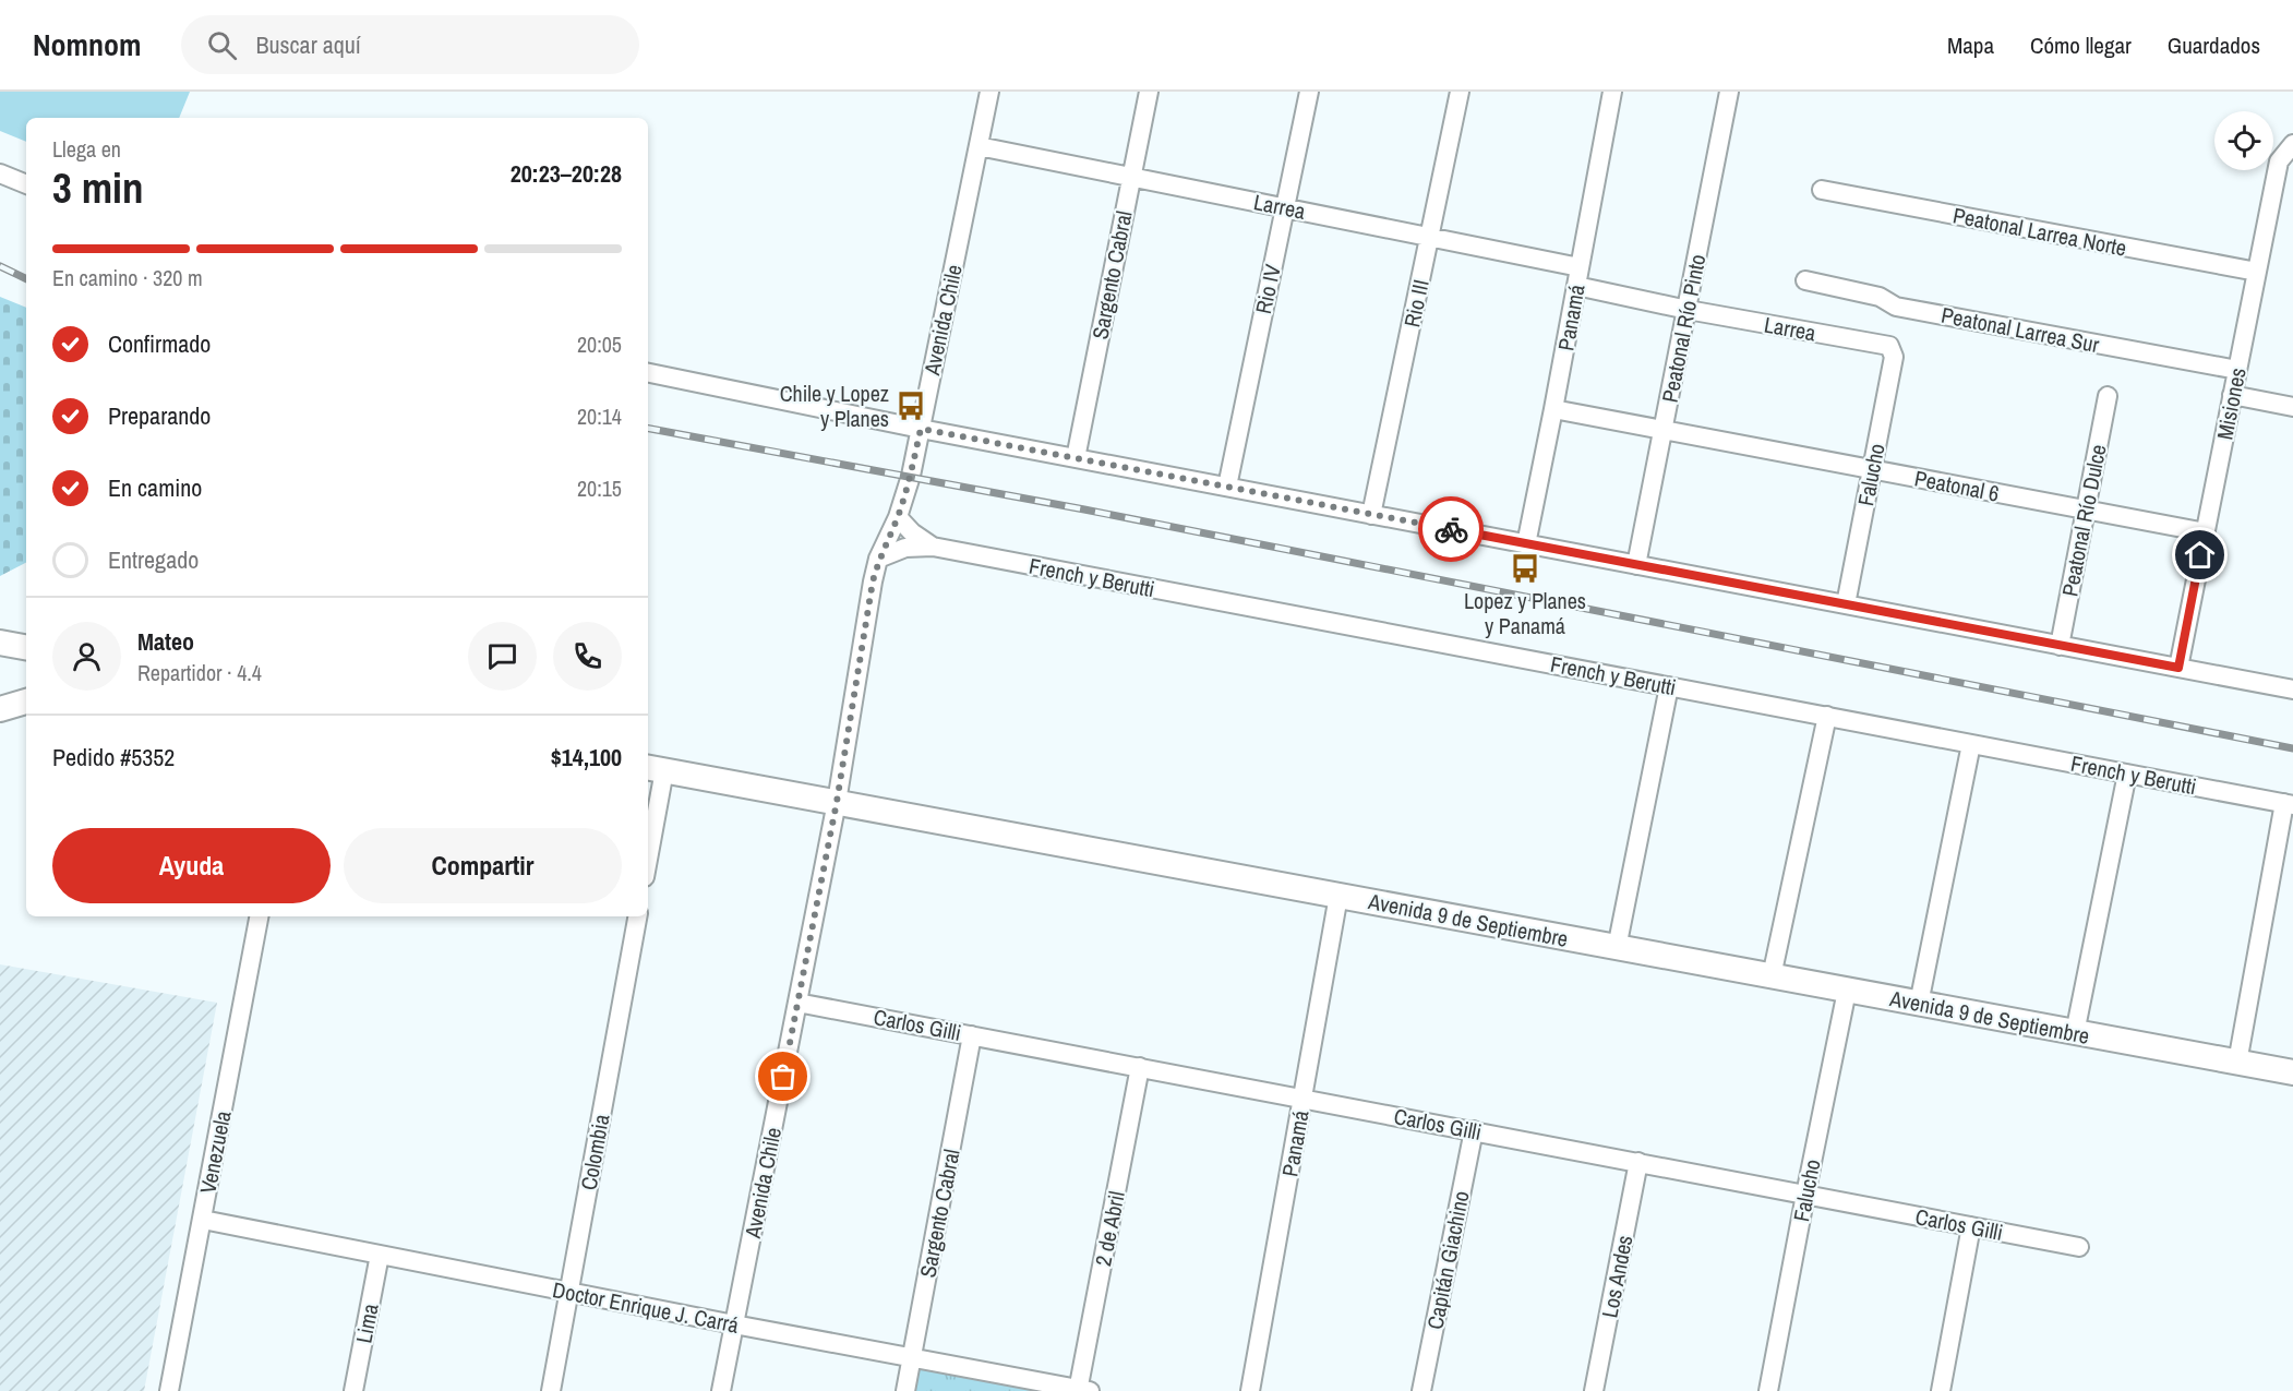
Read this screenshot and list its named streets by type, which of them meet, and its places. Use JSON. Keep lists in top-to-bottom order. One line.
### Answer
{"streets":{"street":["Larrea","Peatonal Larrea Norte","Sargento Cabral","Rio IV","Rio III","Panamá","Avenida Chile","Peatonal Río Pinto","Peatonal Larrea Sur","Misiones","Falucho","Peatonal 6","Peatonal Río Dulce","French y Berutti","Avenida 9 de Septiembre","Carlos Gilli","Venezuela","Colombia","2 de Abril","Capitán Giachino","Los Andes","Doctor Enrique J. Carrá","Lima"]},"crossings":[["Larrea","Sargento Cabral"],["Larrea","Rio IV"],["Larrea","Rio III"],["Larrea","Panamá"],["Larrea","Avenida Chile"],["Larrea","Peatonal Río Pinto"],["Larrea","Falucho"],["Peatonal Larrea Norte","Misiones"],["Sargento Cabral","Carlos Gilli"],["Sargento Cabral","Doctor Enrique J. Carrá"],["Panamá","Peatonal 6"],["Panamá","Avenida 9 de Septiembre"],["Panamá","Carlos Gilli"],["Avenida Chile","French y Berutti"],["Avenida Chile","Avenida 9 de Septiembre"],["Avenida Chile","Carlos Gilli"],["Avenida Chile","Doctor Enrique J. Carrá"],["Peatonal Río Pinto","Peatonal 6"],["Peatonal Larrea Sur","Misiones"],["Misiones","Peatonal 6"],["Falucho","Peatonal 6"],["Falucho","Avenida 9 de Septiembre"],["Falucho","Carlos Gilli"],["Peatonal 6","Peatonal Río Dulce"],["Carlos Gilli","2 de Abril"],["Carlos Gilli","Capitán Giachino"],["Carlos Gilli","Los Andes"],["Venezuela","Doctor Enrique J. Carrá"],["Colombia","Doctor Enrique J. Carrá"],["2 de Abril","Doctor Enrique J. Carrá"],["Doctor Enrique J. Carrá","Lima"]],"places":{"bus stop":["Chile y Lopez y Planes","Lopez y Planes y Panamá"]},"page":{"header":"Nomnom","search":"Buscar aquí","nav":["Mapa","Cómo llegar","Guardados"],"heading":["3 min","Llega en","20:23–20:28"],"panel":["Mateo","Repartidor · 4.4","Pedido #5352","$14,100"],"bar":"En camino · 320 m","list":[["Confirmado","20:05"],["Preparando","20:14"],["En camino","20:15"],"Entregado"],"buttons":["Ayuda","Compartir"]}}
